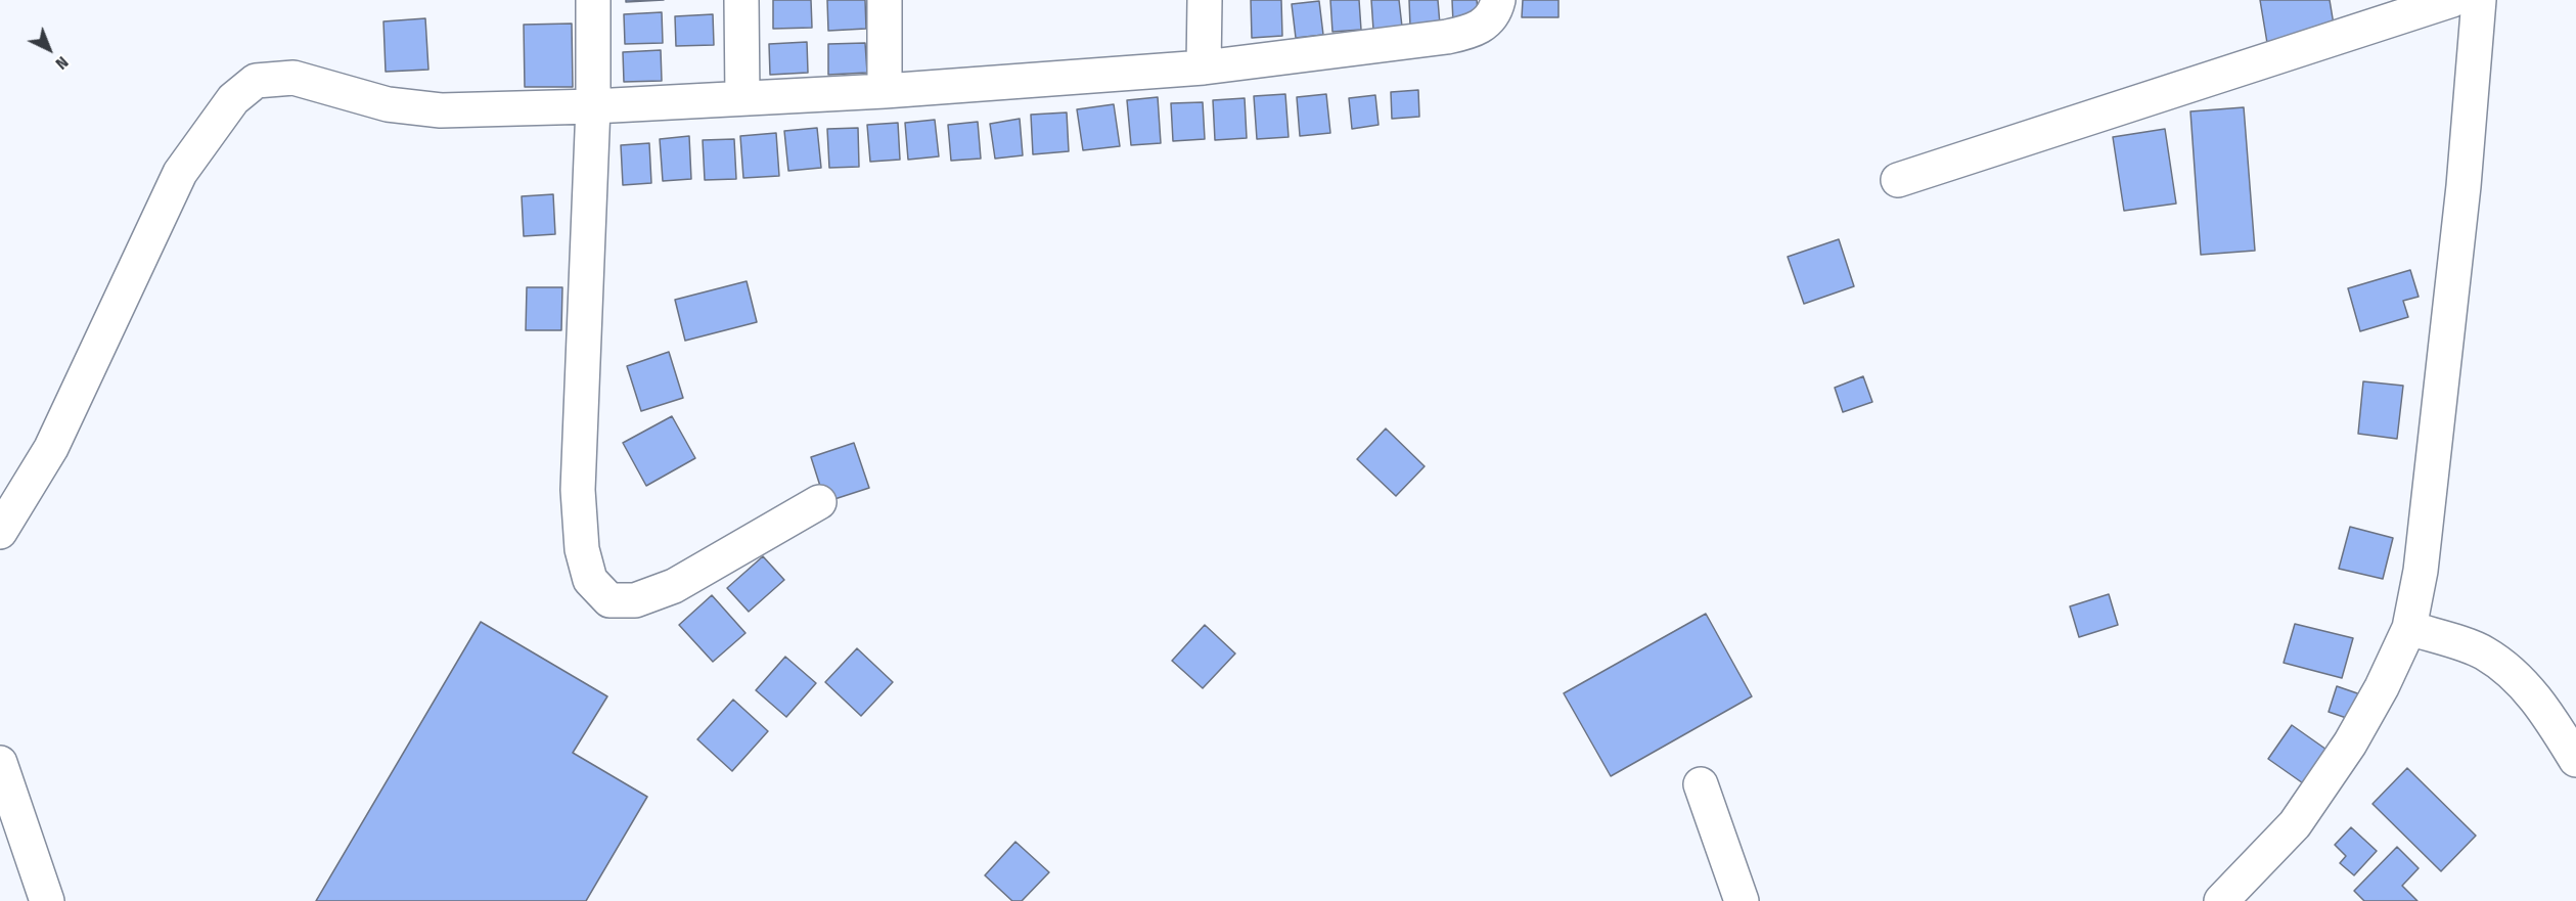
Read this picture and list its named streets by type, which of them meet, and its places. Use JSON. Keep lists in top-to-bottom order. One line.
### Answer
{"north":"bottom right"}
